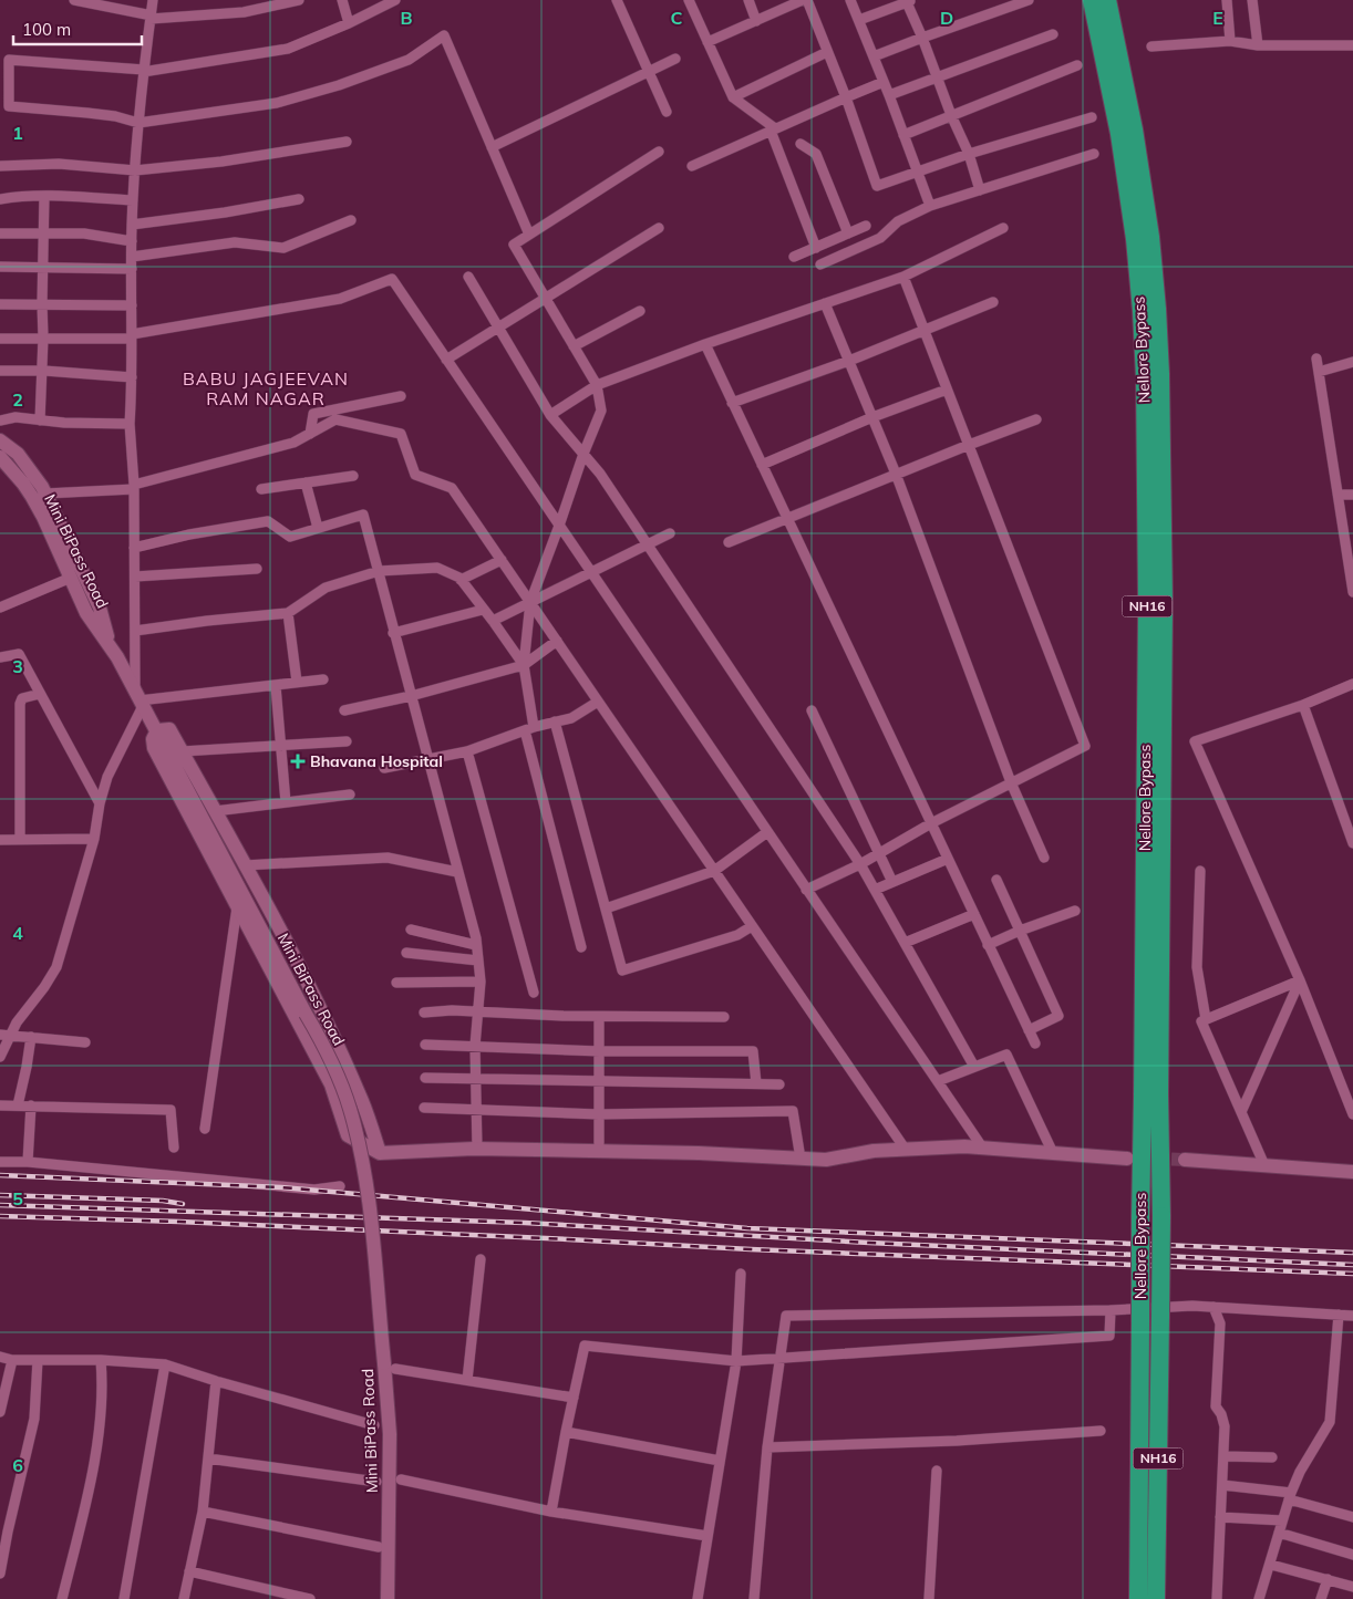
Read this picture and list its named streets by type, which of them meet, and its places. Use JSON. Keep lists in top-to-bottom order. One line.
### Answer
{"streets":{"highway":["Nellore Bypass","NH16"],"street":["Mini BiPass Road"]},"districts":["BABU JAGJEEVAN RAM NAGAR"],"places":{"health":["Bhavana Hospital"]},"scale_bar":"100 m","grid":{"columns":["B","C","D","E"],"rows":["1","2","3","4","5","6"]}}
